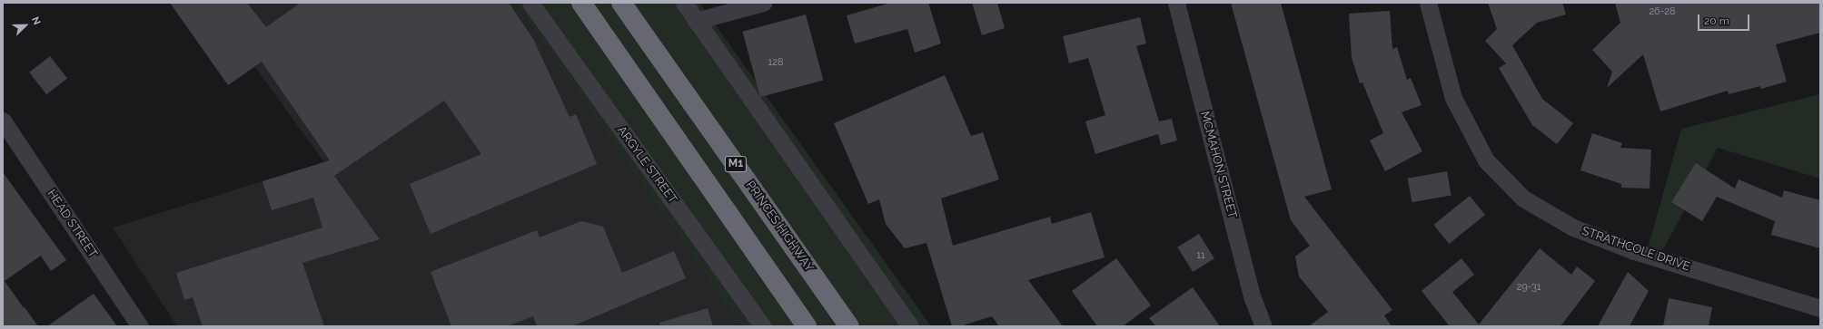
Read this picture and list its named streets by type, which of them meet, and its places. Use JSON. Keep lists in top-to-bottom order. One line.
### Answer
{"streets":{"highway":["M1","PRINCES HIGHWAY"],"street":["ARGYLE STREET","MCMAHON STREET","HEAD STREET","STRATHCOLE DRIVE"]},"house_numbers":["26-28","128","11","29-31"],"scale_bar":"20 m","north":"top right"}
